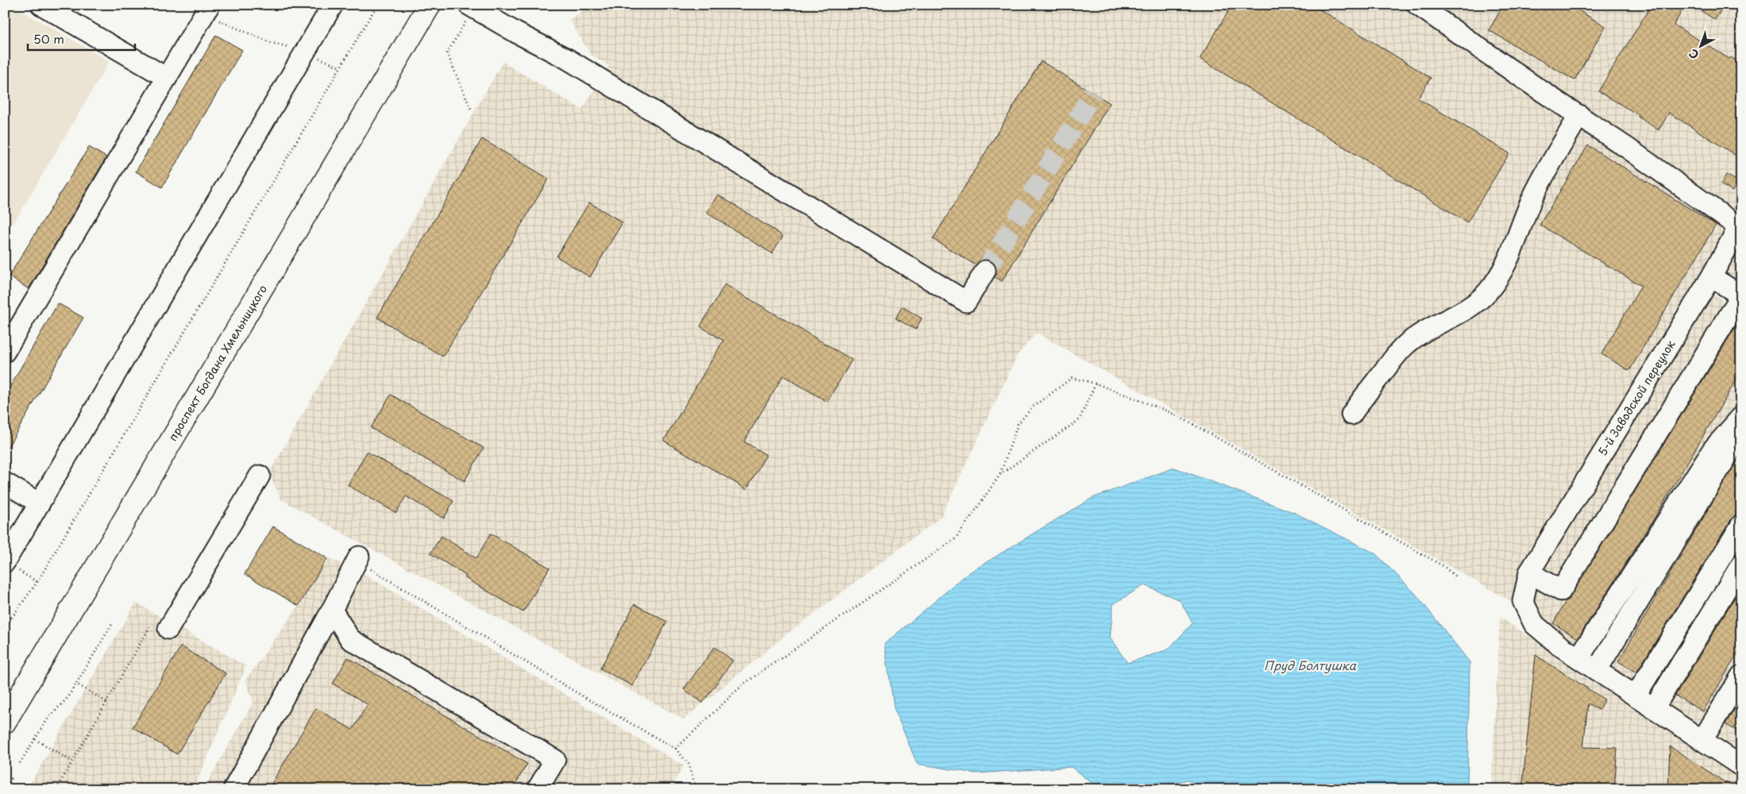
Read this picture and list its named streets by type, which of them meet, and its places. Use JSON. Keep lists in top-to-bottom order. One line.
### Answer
{"streets":{"main road":["проспект Богдана Хмельницкого"],"street":["5-й Заводской переулок"]},"water":["Пруд Болтушка"],"scale_bar":"50 m","north":"bottom left"}
